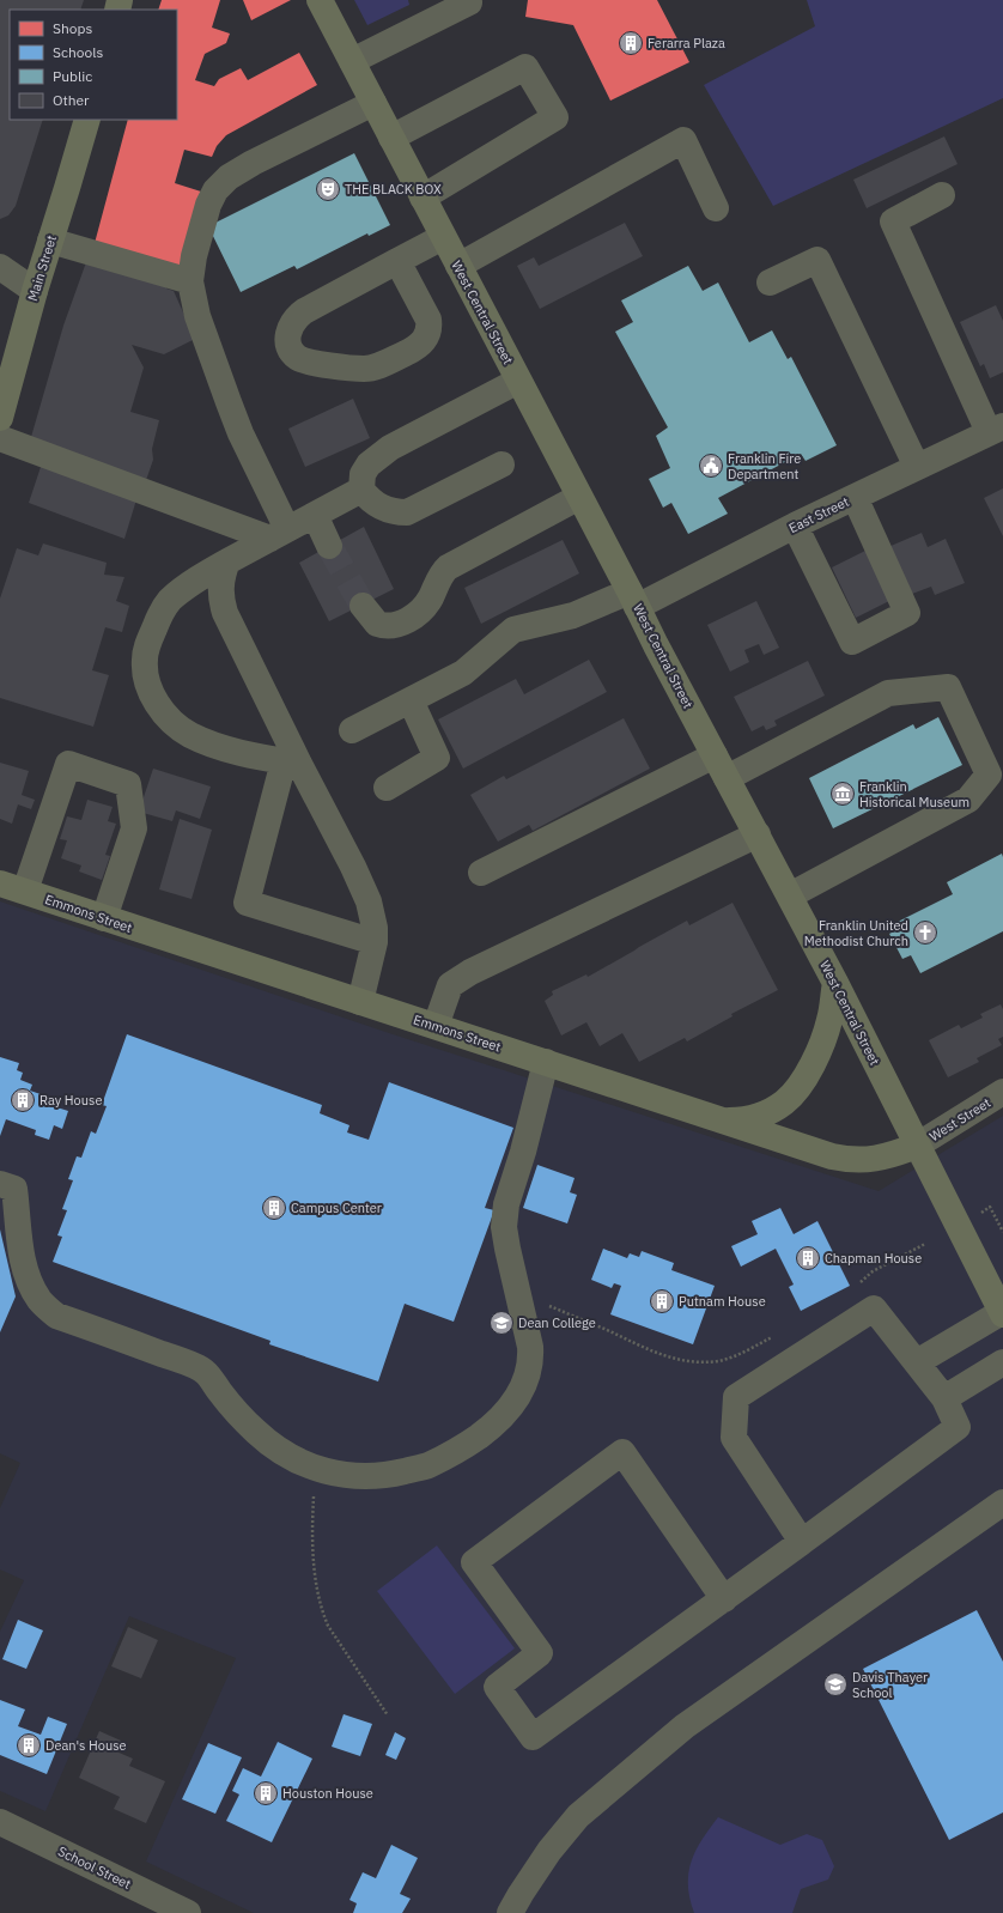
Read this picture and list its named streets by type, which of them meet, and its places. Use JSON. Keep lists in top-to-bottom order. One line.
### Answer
{"streets":{"main road":["Main Street","West Central Street","Emmons Street"],"street":["East Street","West Street","School Street"]},"crossings":[["West Central Street","East Street"],["West Central Street","Emmons Street"],["West Central Street","West Street"],["Emmons Street","West Street"]],"places":{"building":["Ferarra Plaza","Ray House","Campus Center","Chapman House","Putnam House","Dean's House","Houston House"],"theatre":["THE BLACK BOX"],"public building":["Franklin Fire Department"],"museum":["Franklin Historical Museum"],"church":["Franklin United Methodist Church"],"school or university":["Dean College","Davis Thayer School"]},"legend":["Shops","Schools","Public","Other"]}
